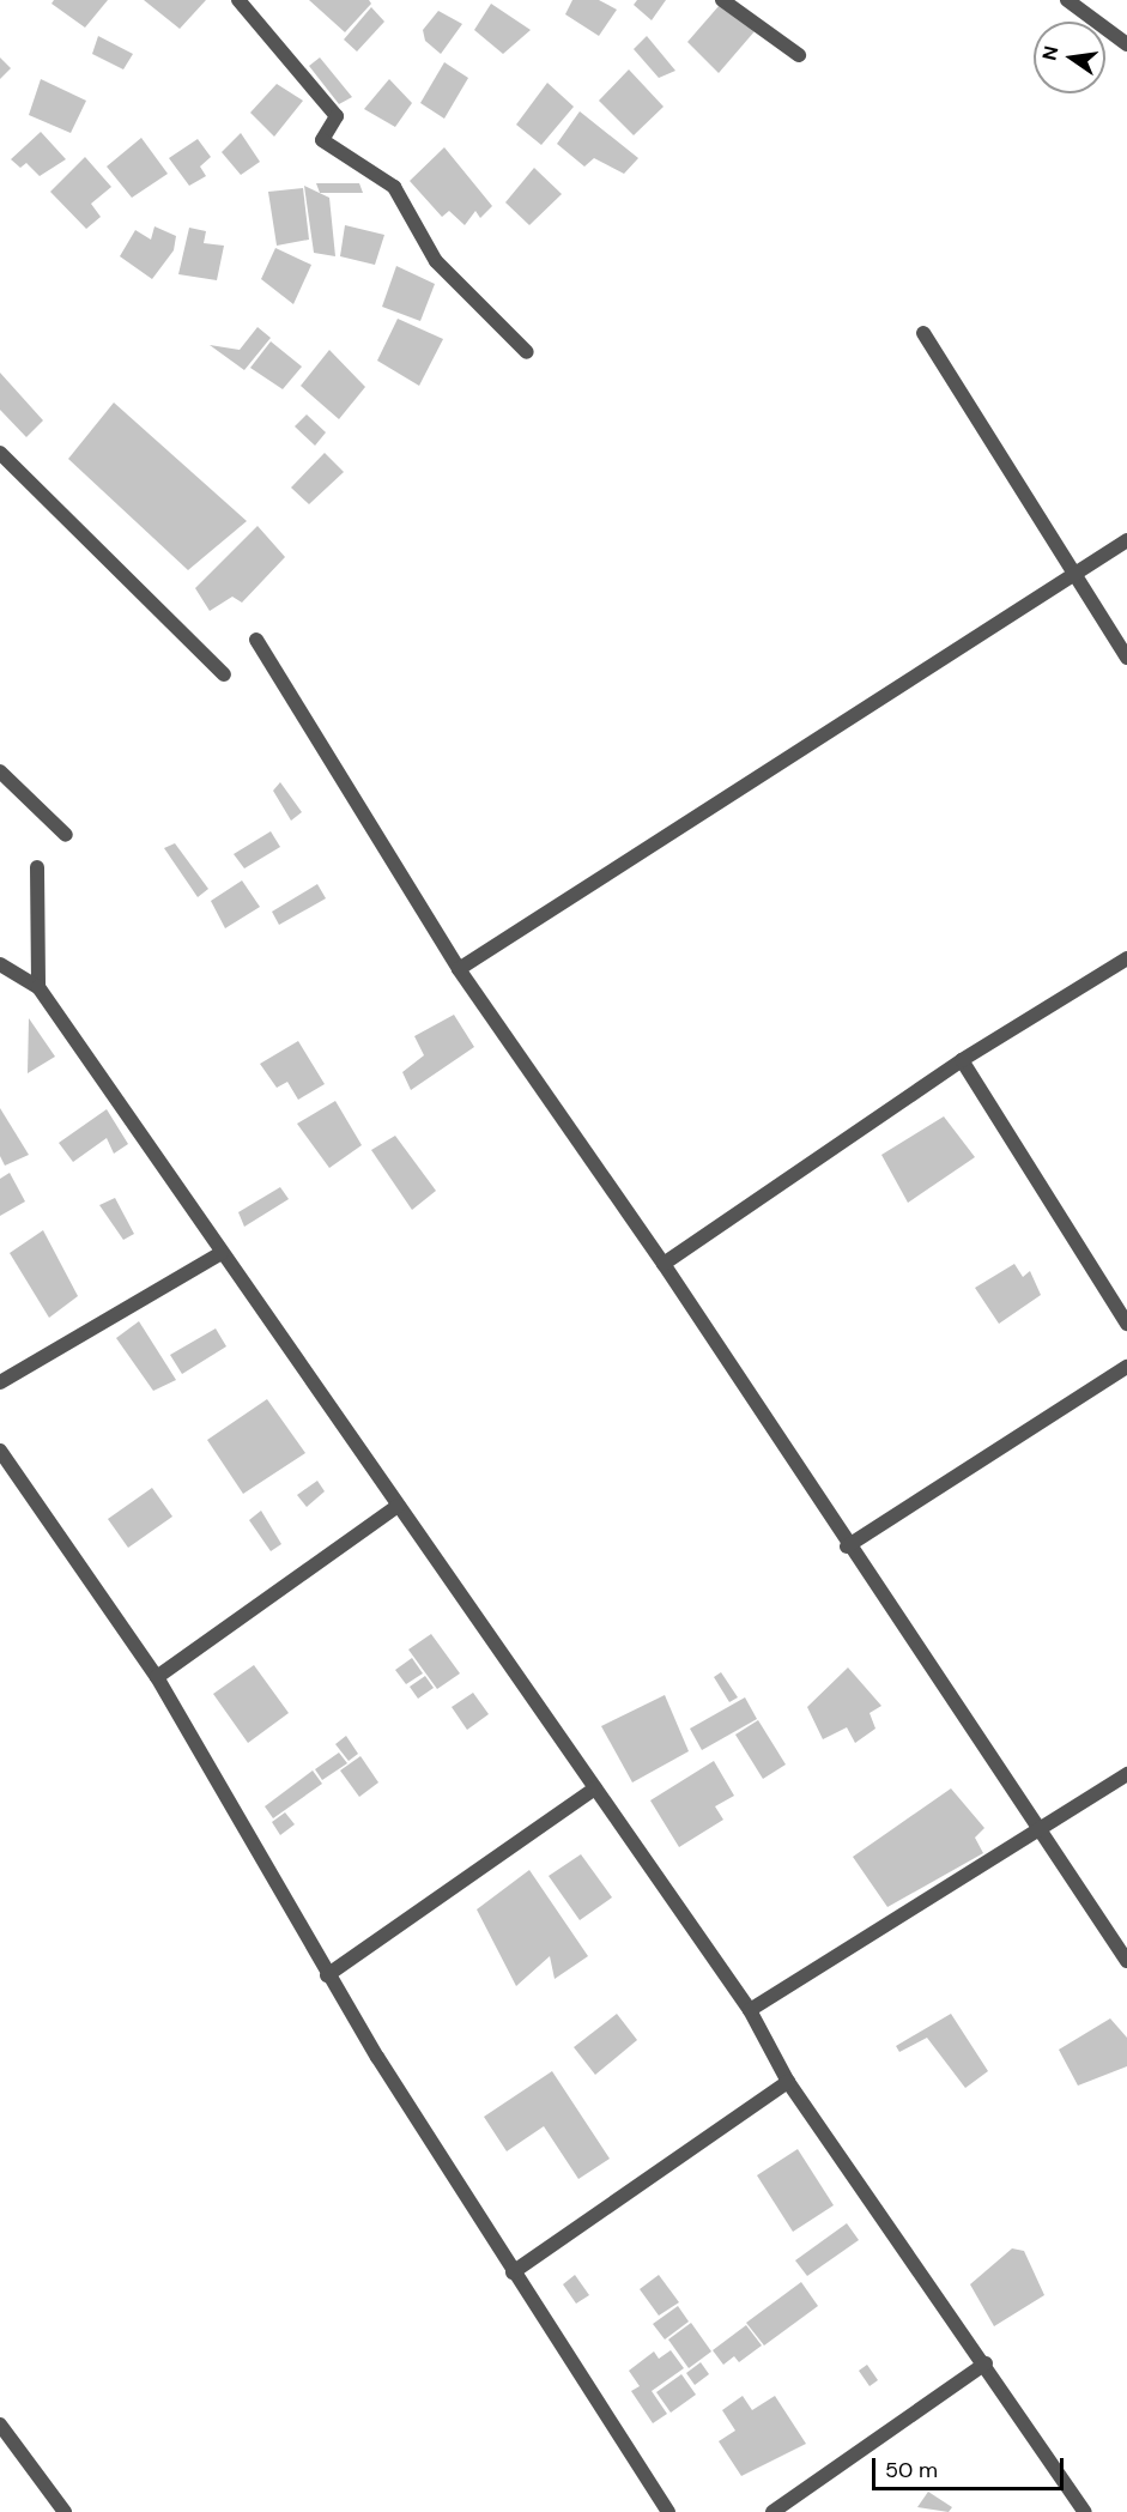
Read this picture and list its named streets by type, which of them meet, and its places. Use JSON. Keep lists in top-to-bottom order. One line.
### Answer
{"scale_bar":"50 m","north":"left"}
